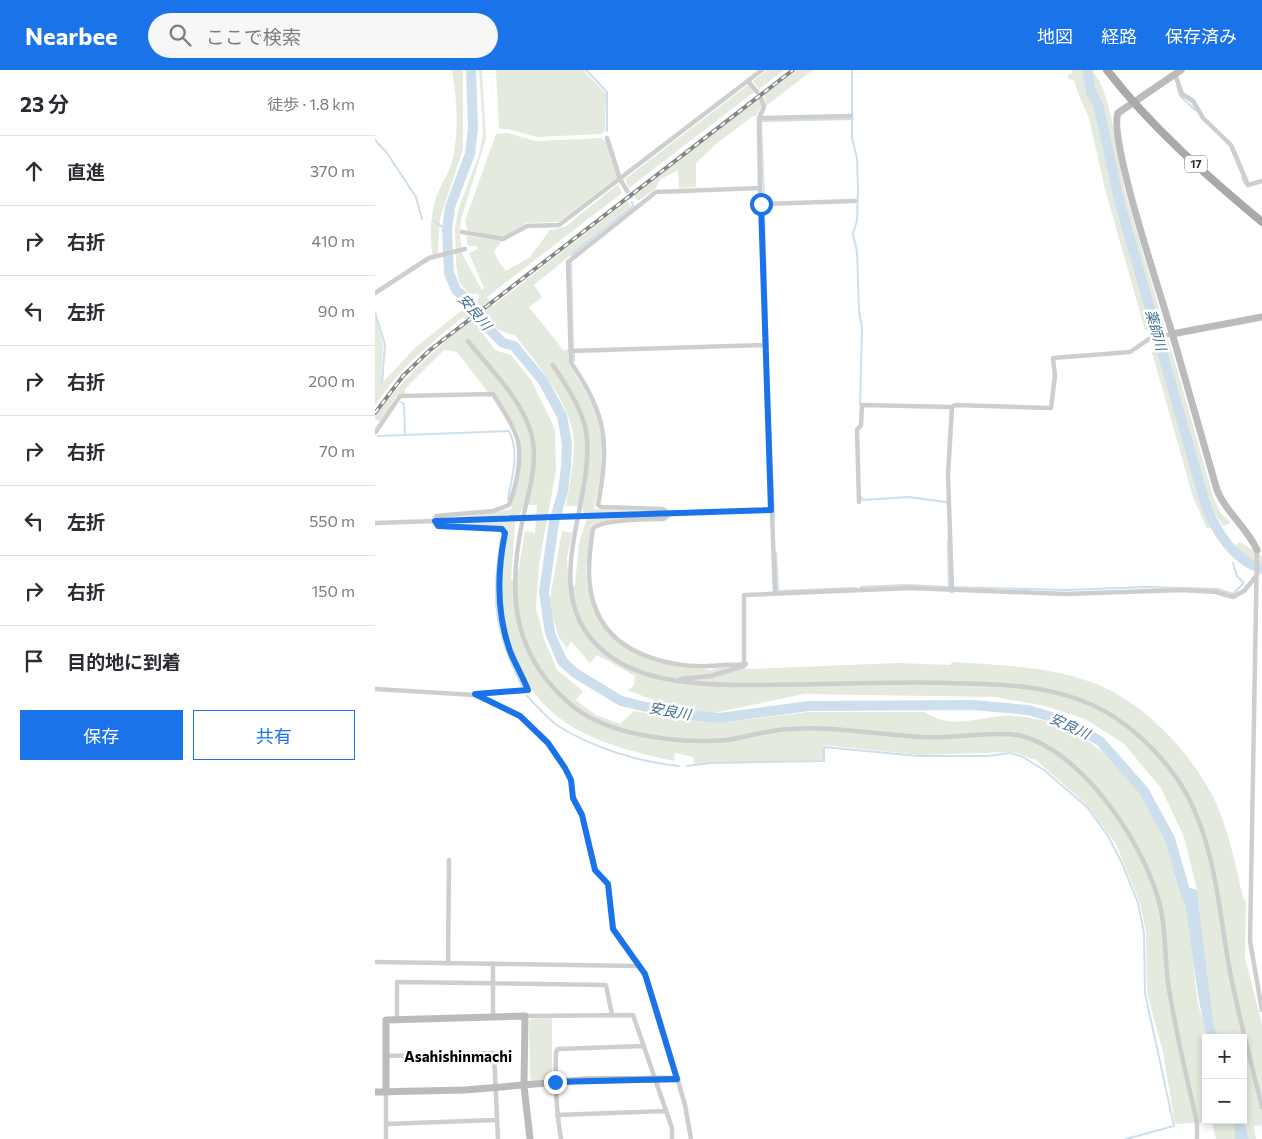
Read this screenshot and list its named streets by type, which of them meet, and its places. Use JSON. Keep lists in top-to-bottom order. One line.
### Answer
{"streets":{"main road":["17"]},"districts":["Asahishinmachi"],"water":["安良川","薬師川"],"page":{"header":"Nearbee","search":"ここで検索","nav":["地図","経路","保存済み"],"heading":["23 分","徒歩 · 1.8 km"],"list":[["直進","370 m"],["右折","410 m"],["左折","90 m"],["右折","200 m"],["右折","70 m"],["左折","550 m"],["右折","150 m"],"目的地に到着"],"buttons":["保存","共有"],"map_buttons":["+","−"]}}
